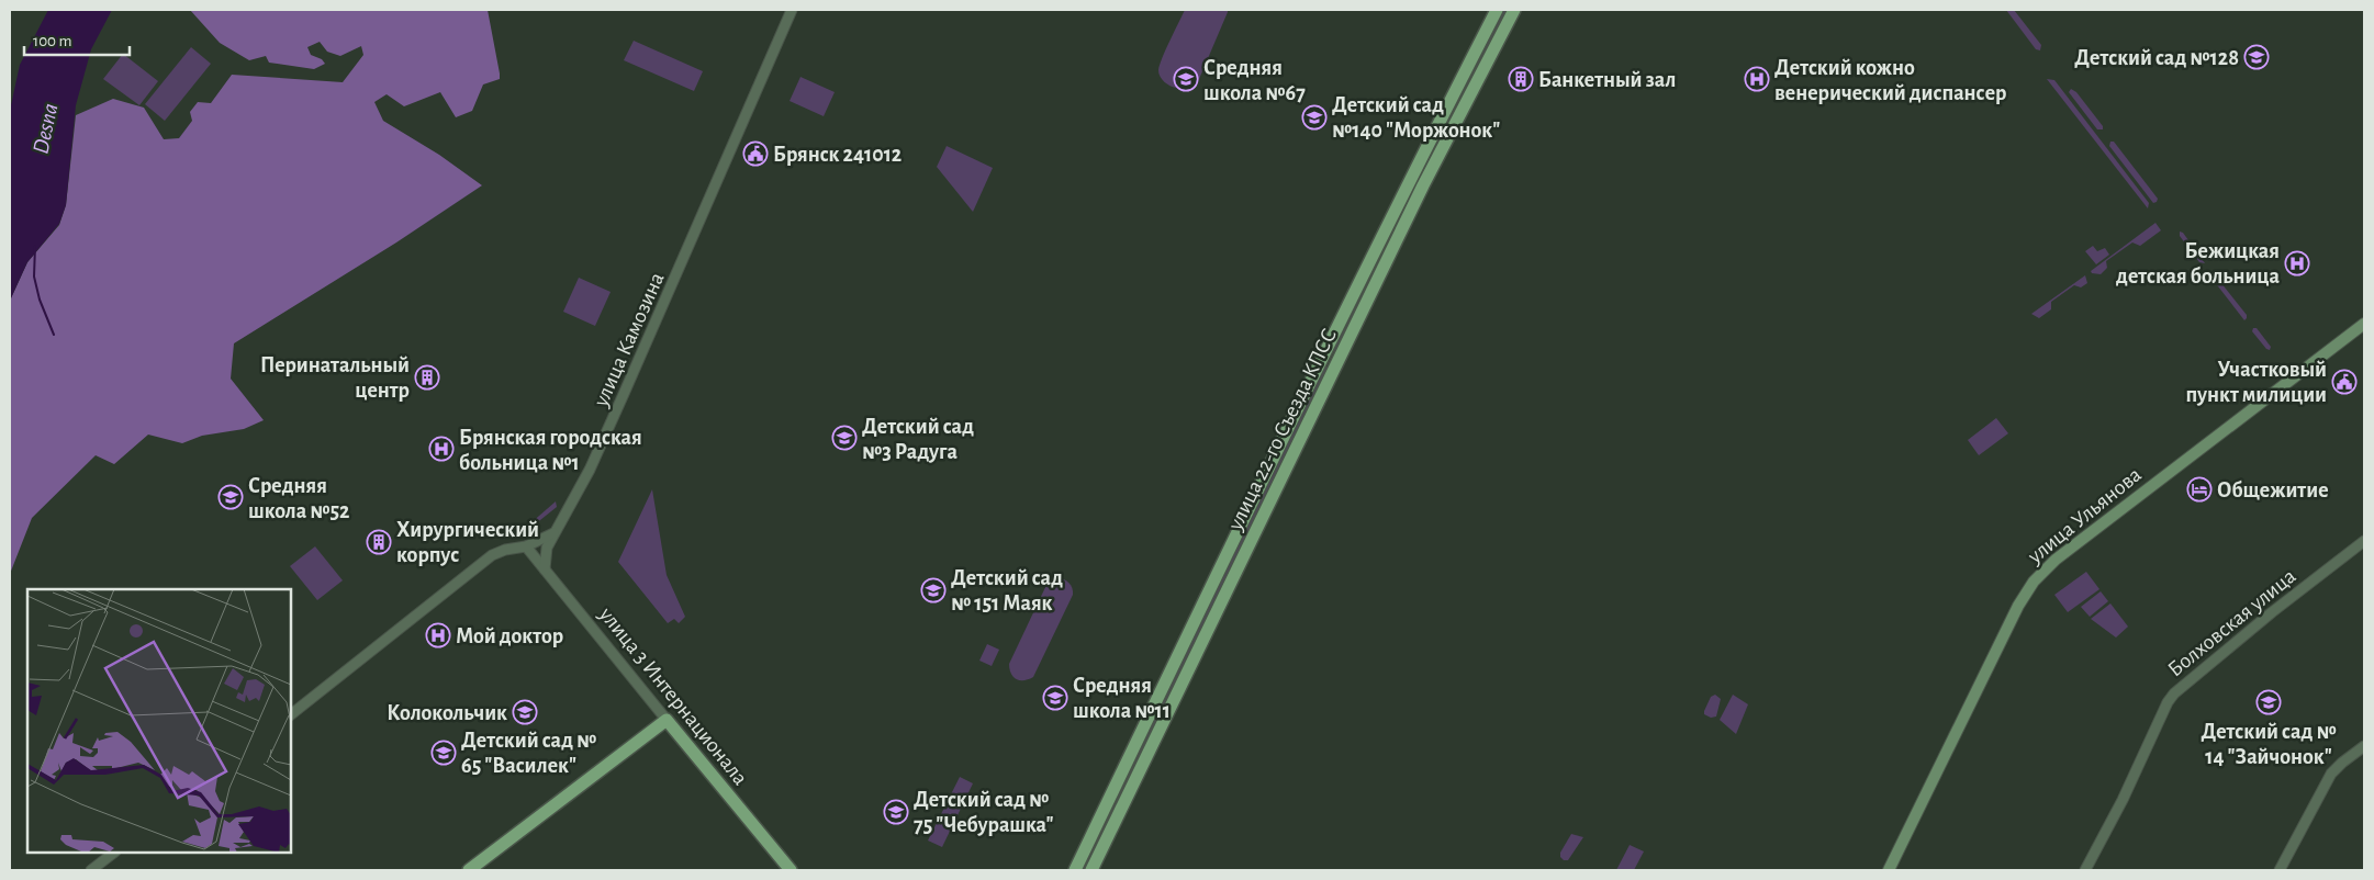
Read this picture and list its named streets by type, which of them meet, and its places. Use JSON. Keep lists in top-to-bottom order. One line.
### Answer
{"streets":{"main road":["улица 22-го Съезда КПСС","улица Ульянова","улица 3 Интернационала"],"street":["улица Камозина","Болховская улица"]},"crossings":[["улица Камозина","улица 3 Интернационала"]],"water":["Desna"],"places":{"school or university":["Детский сад №128","Средняя школа №67","Детский сад №140 \"Моржонок\"","Детский сад №3 Радуга","Средняя школа №52","Детский сад № 151 Маяк","Средняя школа №11","Детский сад № 14 \"Зайчонок\"","Колокольчик","Детский сад № 65 \"Василек\"","Детский сад № 75 \"Чебурашка\""],"building":["Банкетный зал","Перинатальный центр","Хирургический корпус"],"hospital":["Детский кожно венерический диспансер","Бежицкая детская больница","Брянская городская больница №1","Мой доктор"],"public building":["Брянск 241012","Участковый пункт милиции"],"hotel":["Общежитие"]},"scale_bar":"100 m"}
